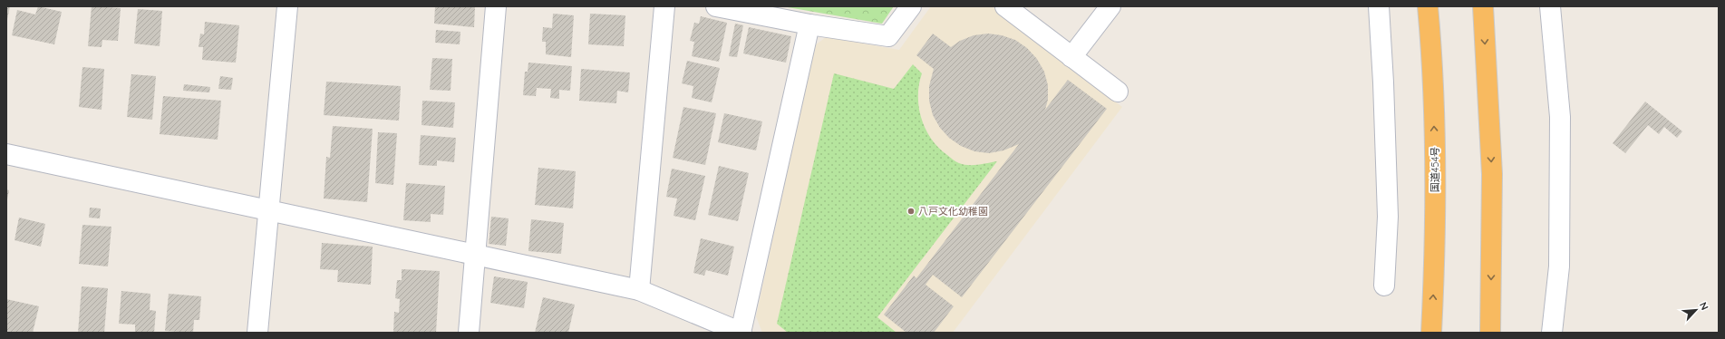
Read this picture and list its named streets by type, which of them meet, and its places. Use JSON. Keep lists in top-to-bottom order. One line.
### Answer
{"streets":{"highway":["国道454号"]},"places":["八戸文化幼稚園"],"north":"top right"}
